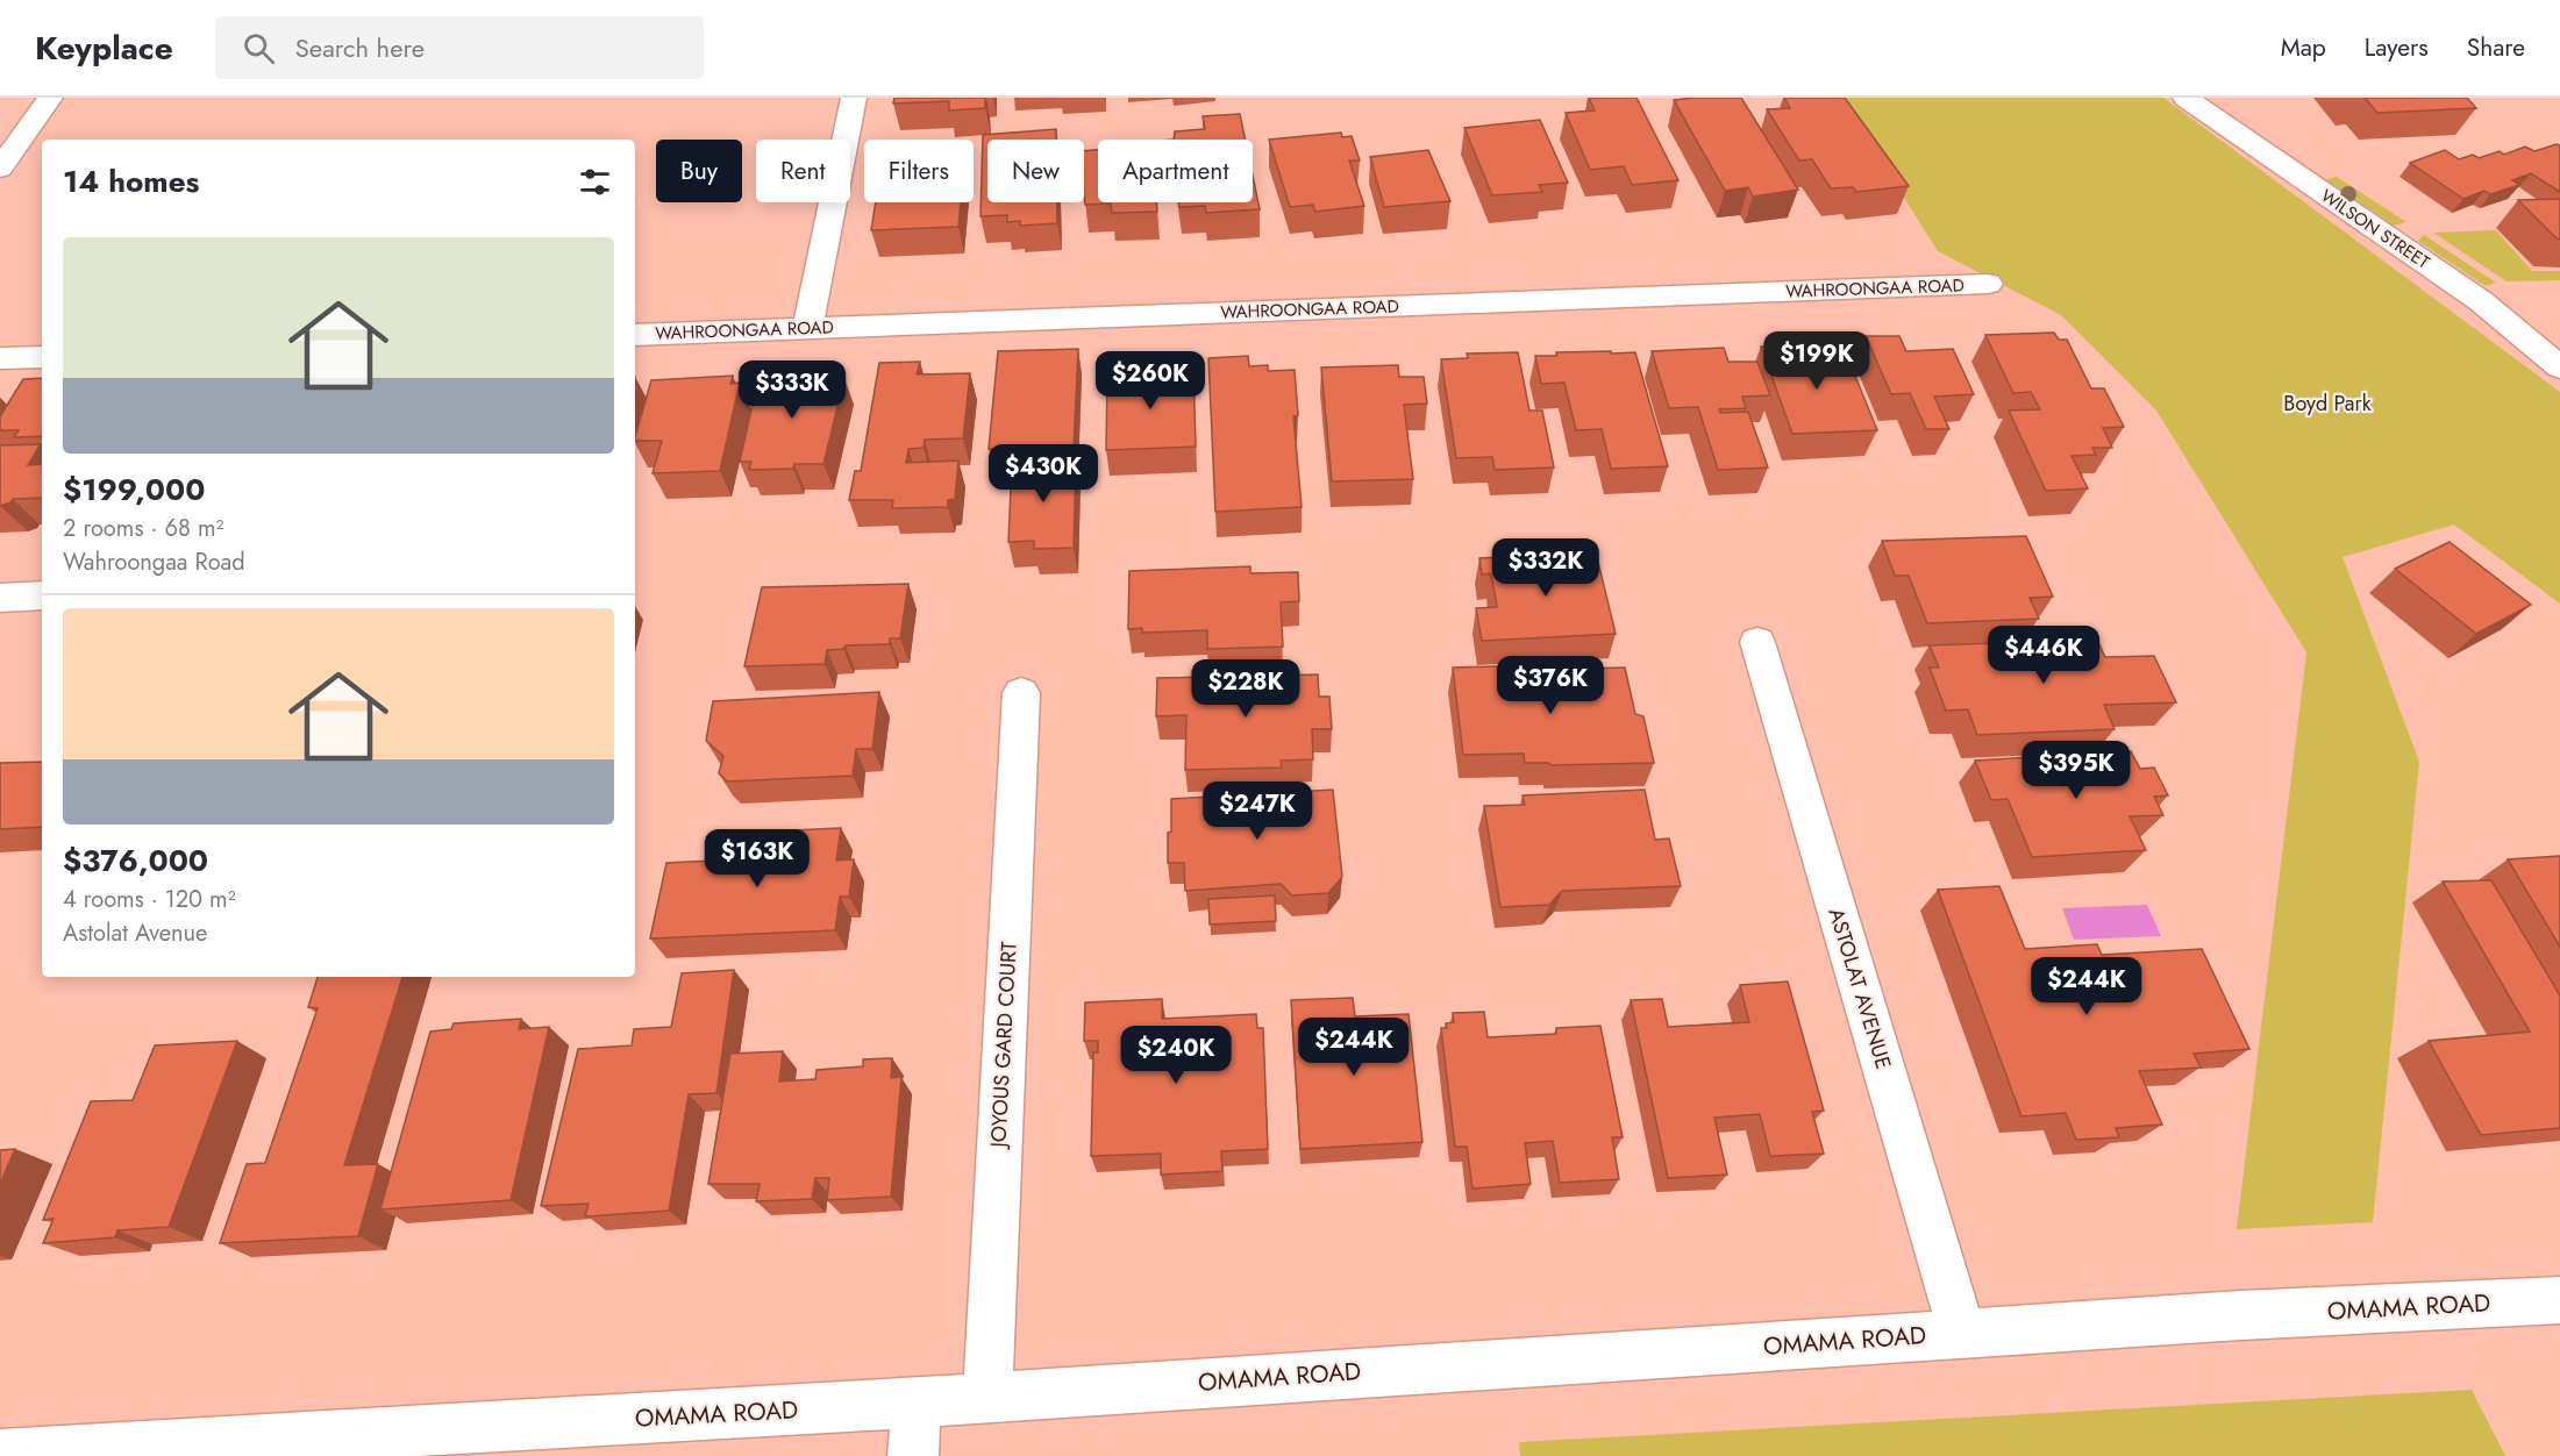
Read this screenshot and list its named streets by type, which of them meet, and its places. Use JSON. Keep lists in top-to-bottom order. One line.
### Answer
{"streets":{"street":["WILSON STREET","WAHROONGAA ROAD","ASTOLAT AVENUE","JOYOUS GARD COURT","OMAMA ROAD"]},"crossings":[["ASTOLAT AVENUE","OMAMA ROAD"],["JOYOUS GARD COURT","OMAMA ROAD"]],"parks":["Boyd Park"],"page":{"header":"Keyplace","search":"Search here","nav":["Map","Layers","Share"],"chip":["Buy","Rent","Filters","New","Apartment"],"heading":"14 homes","list":[{"name":"$199,000","note":"2 rooms · 68 m² · Wahroongaa Road"},{"name":"$376,000","note":"4 rooms · 120 m² · Astolat Avenue"}],"price":["$199K","$260K","$333K","$430K","$332K","$446K","$376K","$228K","$395K","$247K","$163K","$244K","$244K","$240K"]}}
